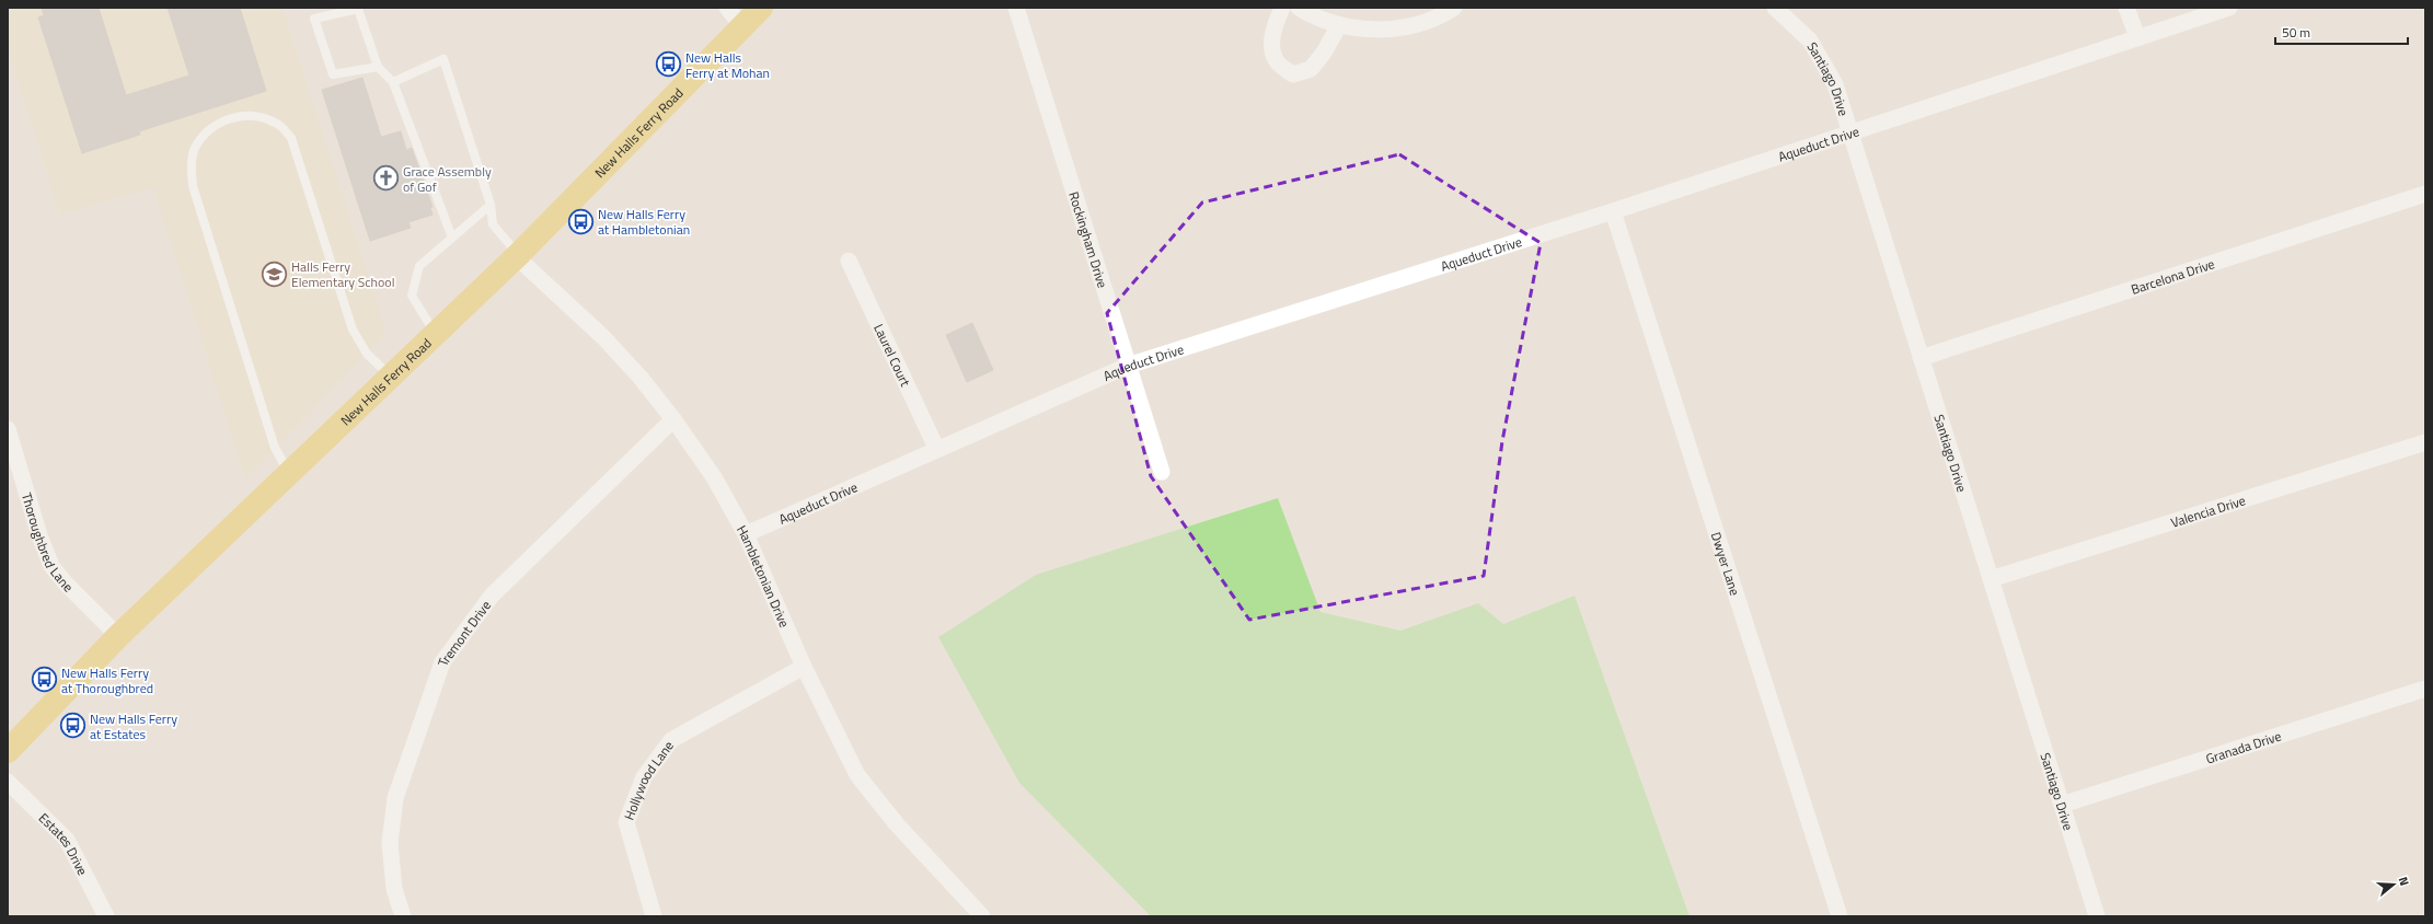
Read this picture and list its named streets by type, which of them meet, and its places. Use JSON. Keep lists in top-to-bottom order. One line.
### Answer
{"streets":{"main road":["New Halls Ferry Road"],"street":["Santiago Drive","Aqueduct Drive","Rockingham Drive","Barcelona Drive","Laurel Court","Valencia Drive","Thoroughbred Lane","Dwyer Lane","Hambletonian Drive","Tremont Drive","Granada Drive","Hollywood Lane","Estates Drive"]},"crossings":[["Santiago Drive","Aqueduct Drive"],["Santiago Drive","Barcelona Drive"],["Santiago Drive","Valencia Drive"],["Santiago Drive","Granada Drive"],["New Halls Ferry Road","Thoroughbred Lane"],["New Halls Ferry Road","Hambletonian Drive"],["Aqueduct Drive","Rockingham Drive"],["Aqueduct Drive","Laurel Court"],["Aqueduct Drive","Dwyer Lane"],["Aqueduct Drive","Hambletonian Drive"],["Hambletonian Drive","Tremont Drive"],["Hambletonian Drive","Hollywood Lane"]],"places":{"bus stop":["New Halls Ferry at Mohan","New Halls Ferry at Hambletonian","New Halls Ferry at Thoroughbred","New Halls Ferry at Estates"],"church":["Grace Assembly of Gof"],"school or university":["Halls Ferry Elementary School"]},"scale_bar":"50 m","north":"right"}
